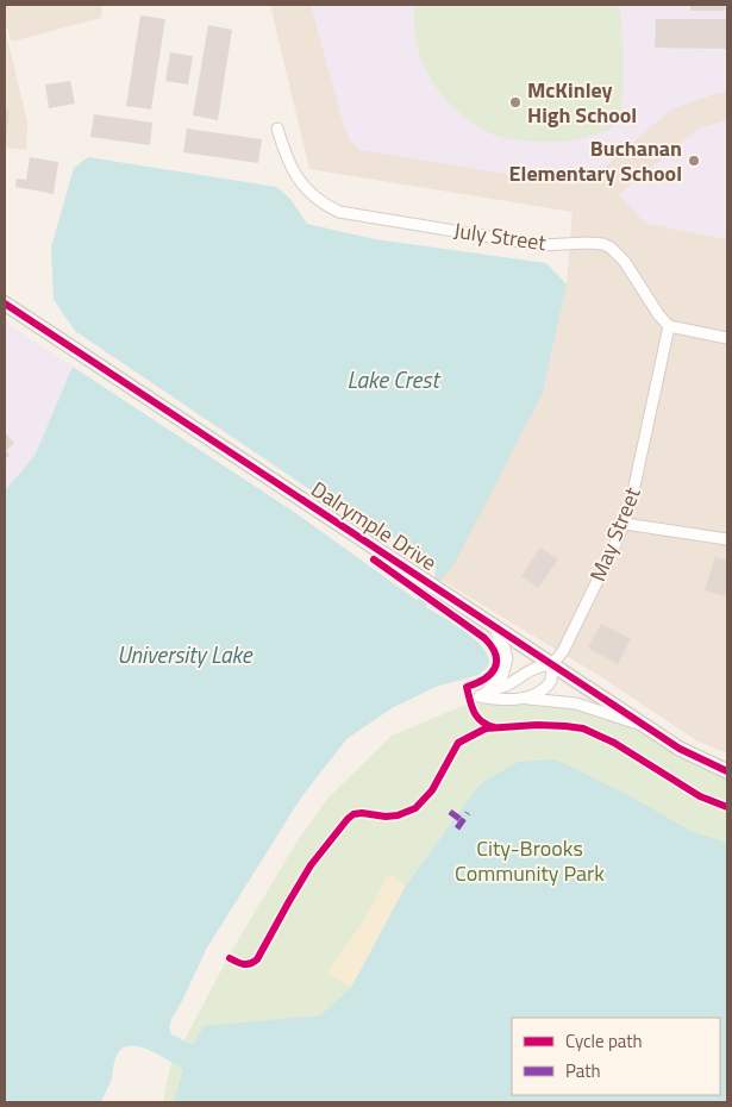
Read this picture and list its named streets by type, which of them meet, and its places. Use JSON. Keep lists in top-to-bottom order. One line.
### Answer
{"streets":{"street":["July Street","Dalrymple Drive","May Street"]},"crossings":[["July Street","May Street"],["Dalrymple Drive","May Street"]],"water":["Lake Crest","University Lake"],"parks":["City-Brooks Community Park"],"places":["McKinley High School","Buchanan Elementary School"],"legend":["Cycle path","Path"]}
